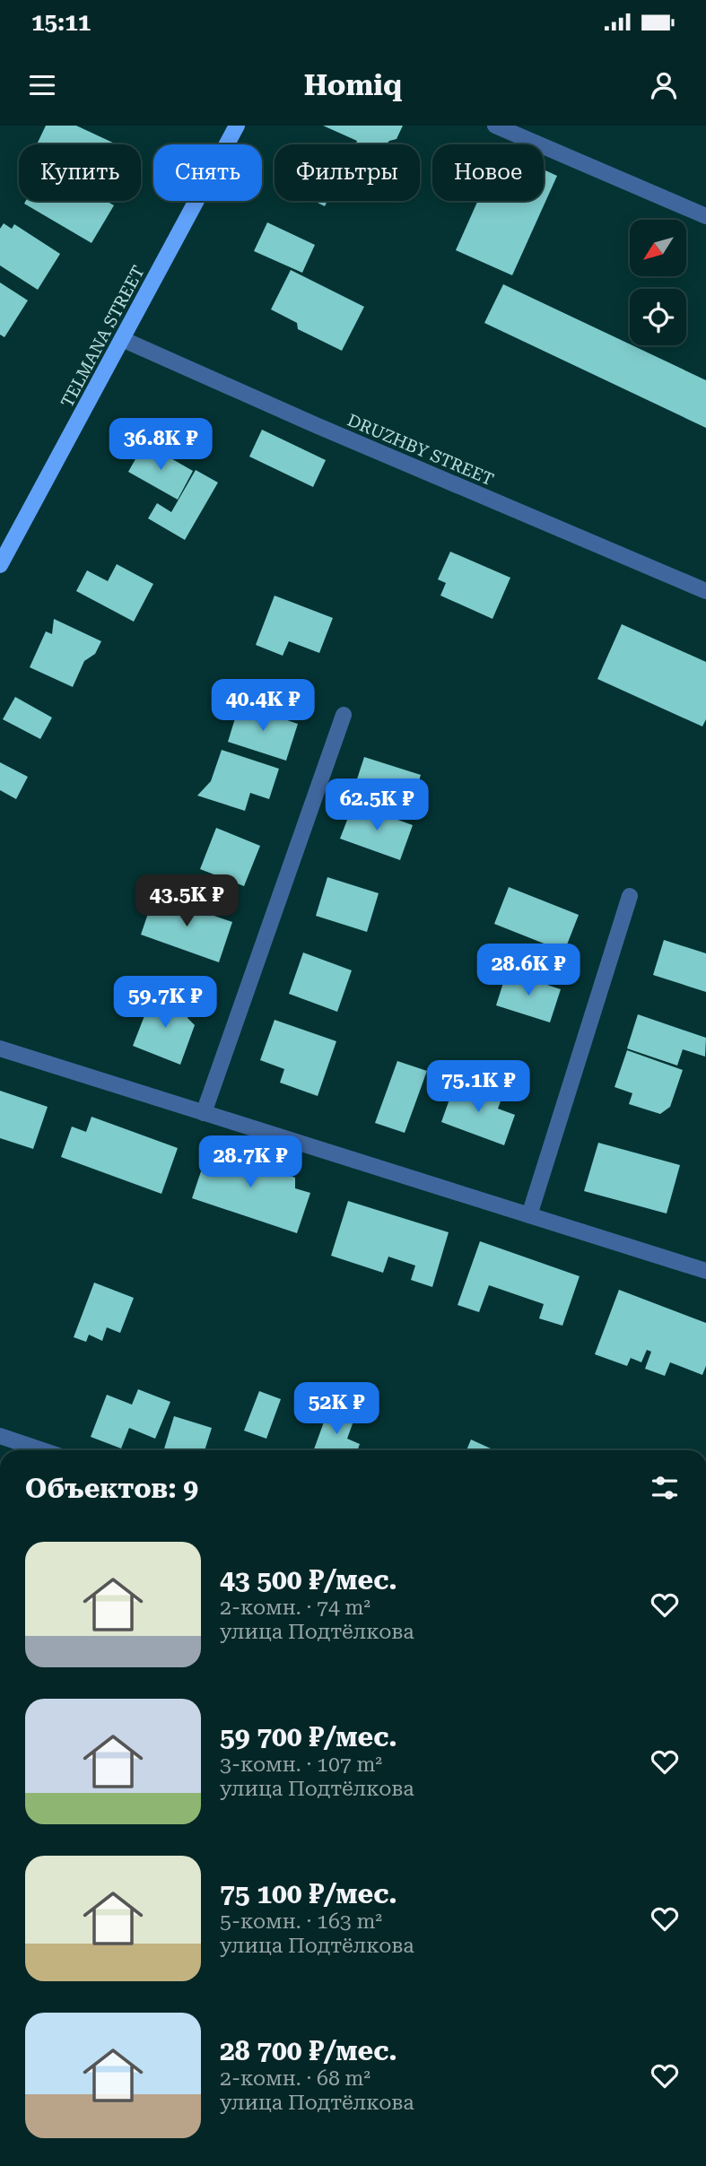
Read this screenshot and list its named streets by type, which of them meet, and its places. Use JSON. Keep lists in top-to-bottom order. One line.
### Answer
{"streets":{"main road":["TELMANA STREET"],"street":["DRUZHBY STREET"]},"crossings":[["TELMANA STREET","DRUZHBY STREET"]],"north":"bottom left","page":{"status":"15:11","header":"Homiq","chip":["Купить","Снять","Фильтры","Новое"],"price":["36.8K ₽","40.4K ₽","62.5K ₽","43.5K ₽","28.6K ₽","59.7K ₽","75.1K ₽","28.7K ₽","52K ₽"],"heading":"Объектов: 9","list":[{"name":"43 500 ₽/мес.","note":"2-комн. · 74 m² · улица Подтёлкова"},{"name":"59 700 ₽/мес.","note":"3-комн. · 107 m² · улица Подтёлкова"},{"name":"75 100 ₽/мес.","note":"5-комн. · 163 m² · улица Подтёлкова"},{"name":"28 700 ₽/мес.","note":"2-комн. · 68 m² · улица Подтёлкова"}]}}
